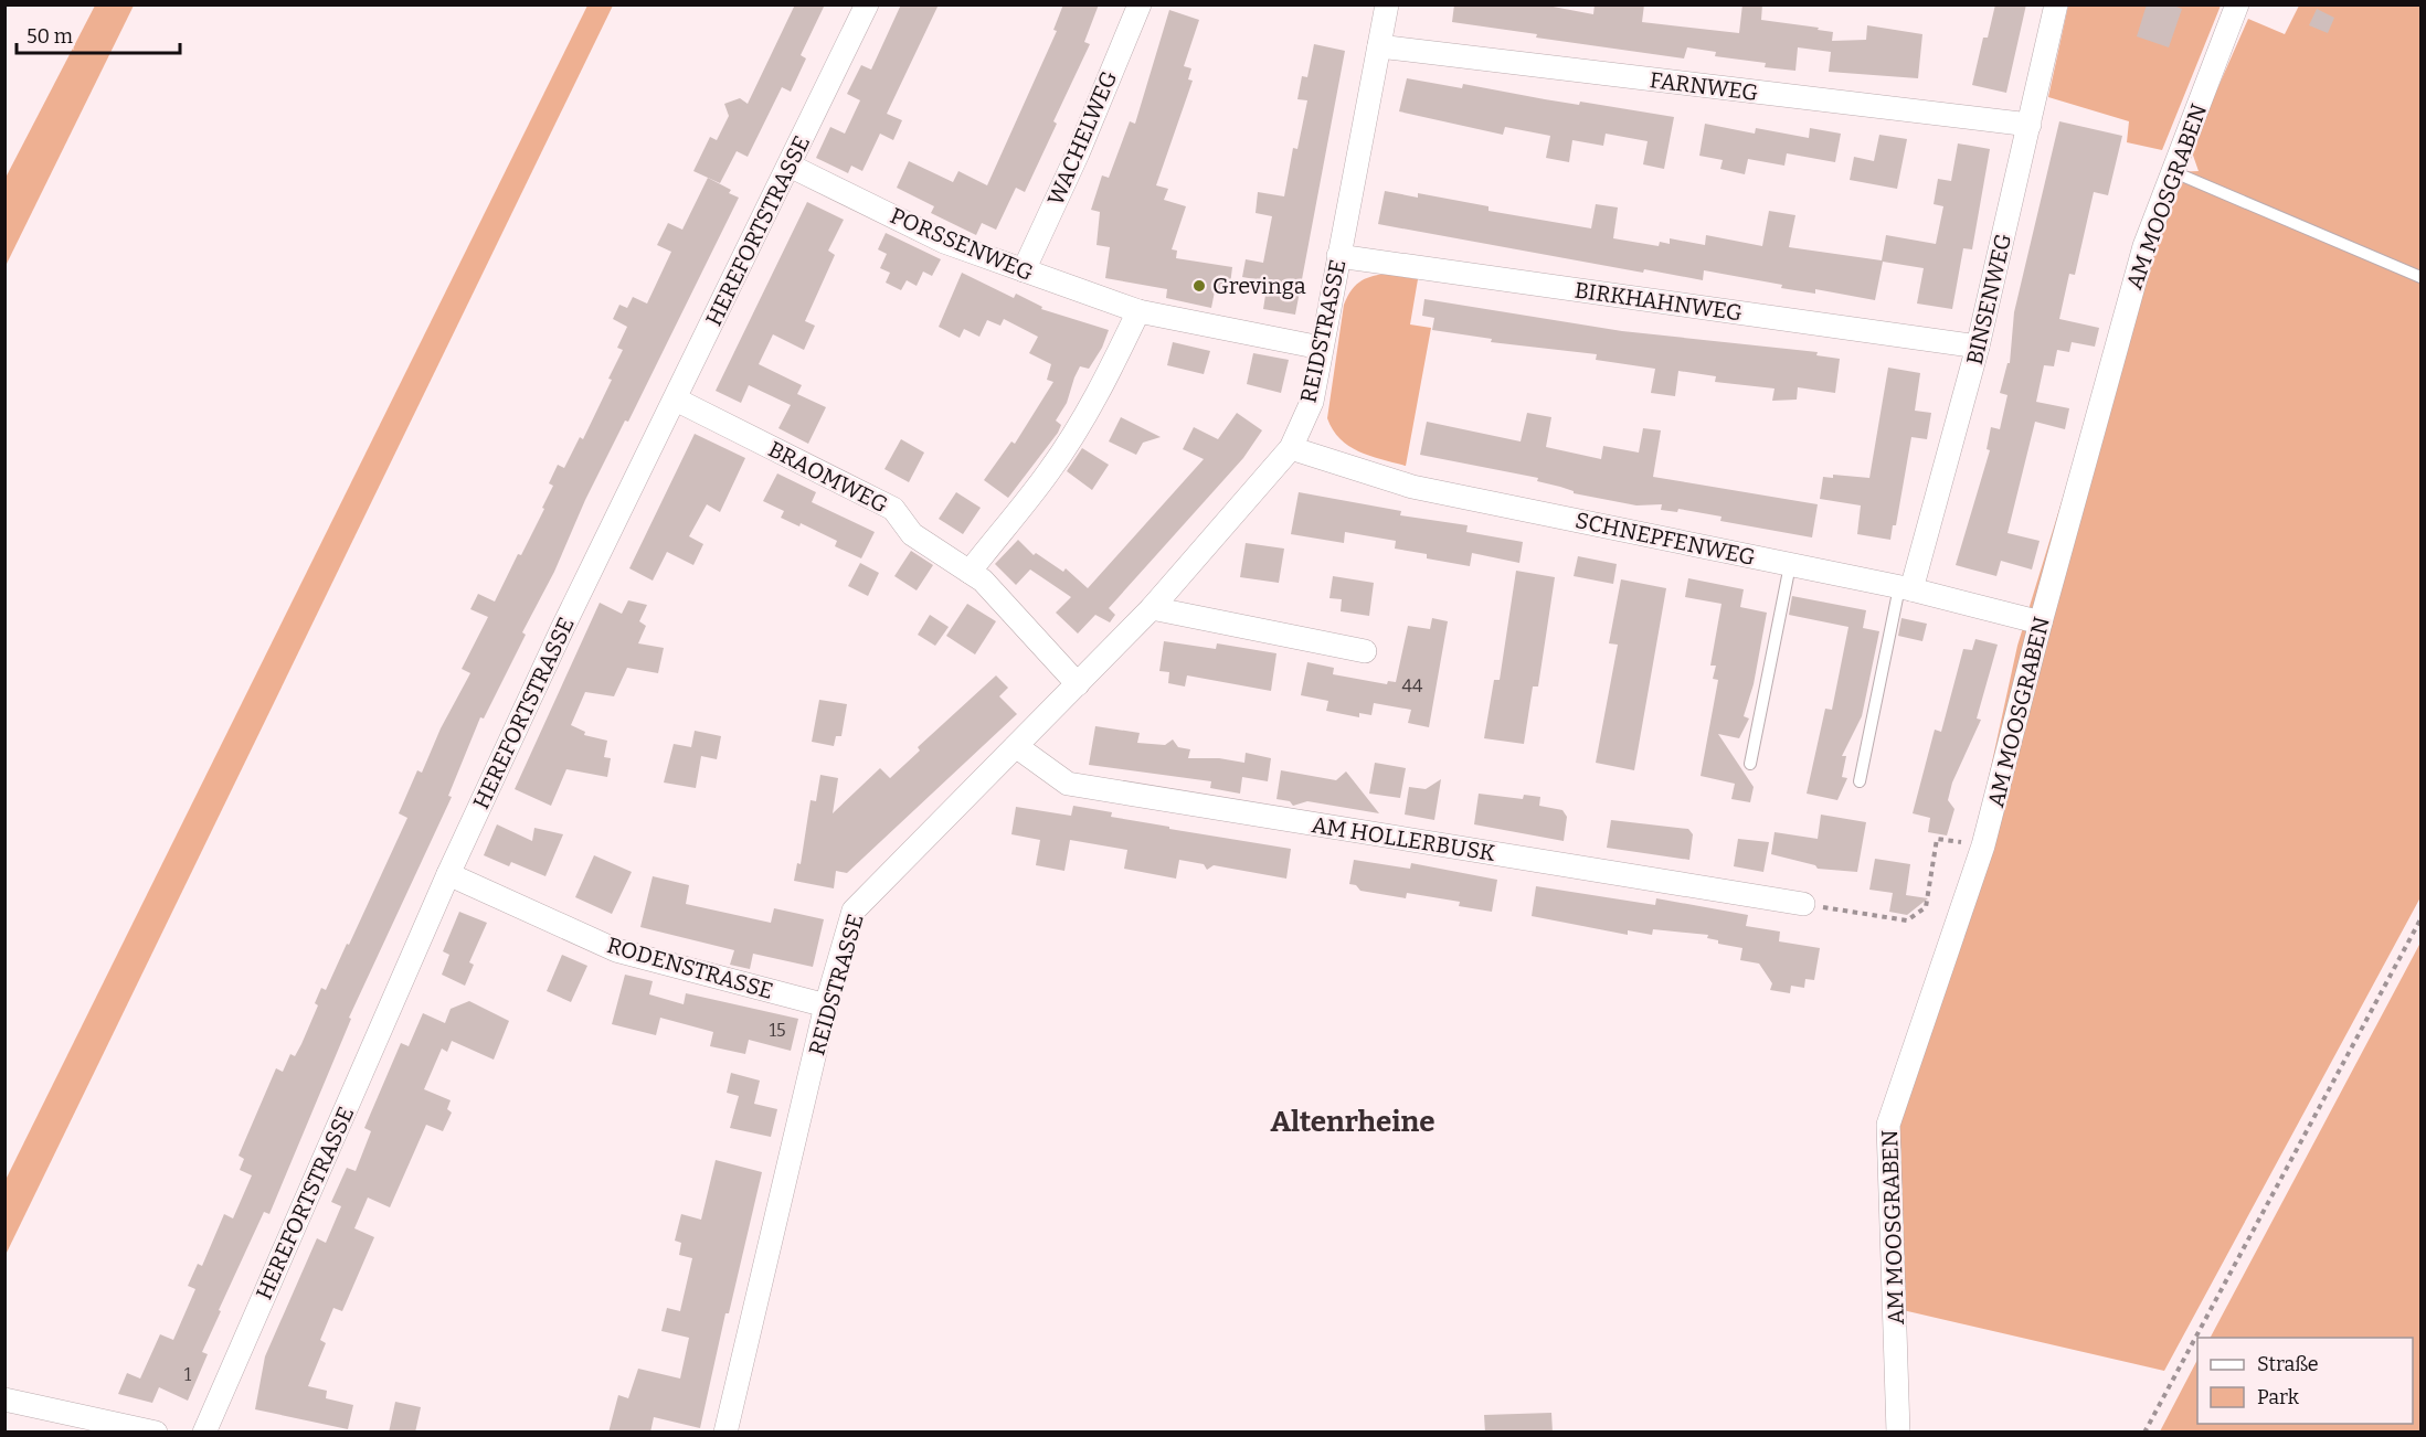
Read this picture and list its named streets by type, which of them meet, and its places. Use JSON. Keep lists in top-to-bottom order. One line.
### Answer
{"streets":{"street":["FARNWEG","WACHELWEG","AM MOOSGRABEN","HEREFORTSTRASSE","PORSSENWEG","BINSENWEG","BIRKHAHNWEG","REIDSTRASSE","BRAOMWEG","SCHNEPFENWEG","AM HOLLERBUSK","RODENSTRASSE"]},"crossings":[["FARNWEG","BINSENWEG"],["FARNWEG","REIDSTRASSE"],["WACHELWEG","PORSSENWEG"],["AM MOOSGRABEN","SCHNEPFENWEG"],["HEREFORTSTRASSE","PORSSENWEG"],["HEREFORTSTRASSE","BRAOMWEG"],["HEREFORTSTRASSE","RODENSTRASSE"],["PORSSENWEG","REIDSTRASSE"],["BINSENWEG","BIRKHAHNWEG"],["BINSENWEG","SCHNEPFENWEG"],["BIRKHAHNWEG","REIDSTRASSE"],["REIDSTRASSE","BRAOMWEG"],["REIDSTRASSE","SCHNEPFENWEG"],["REIDSTRASSE","AM HOLLERBUSK"],["REIDSTRASSE","RODENSTRASSE"]],"districts":["Altenrheine"],"places":["Grevinga"],"house_numbers":["44","15","1"],"legend":["Straße","Park"],"scale_bar":"50 m"}
